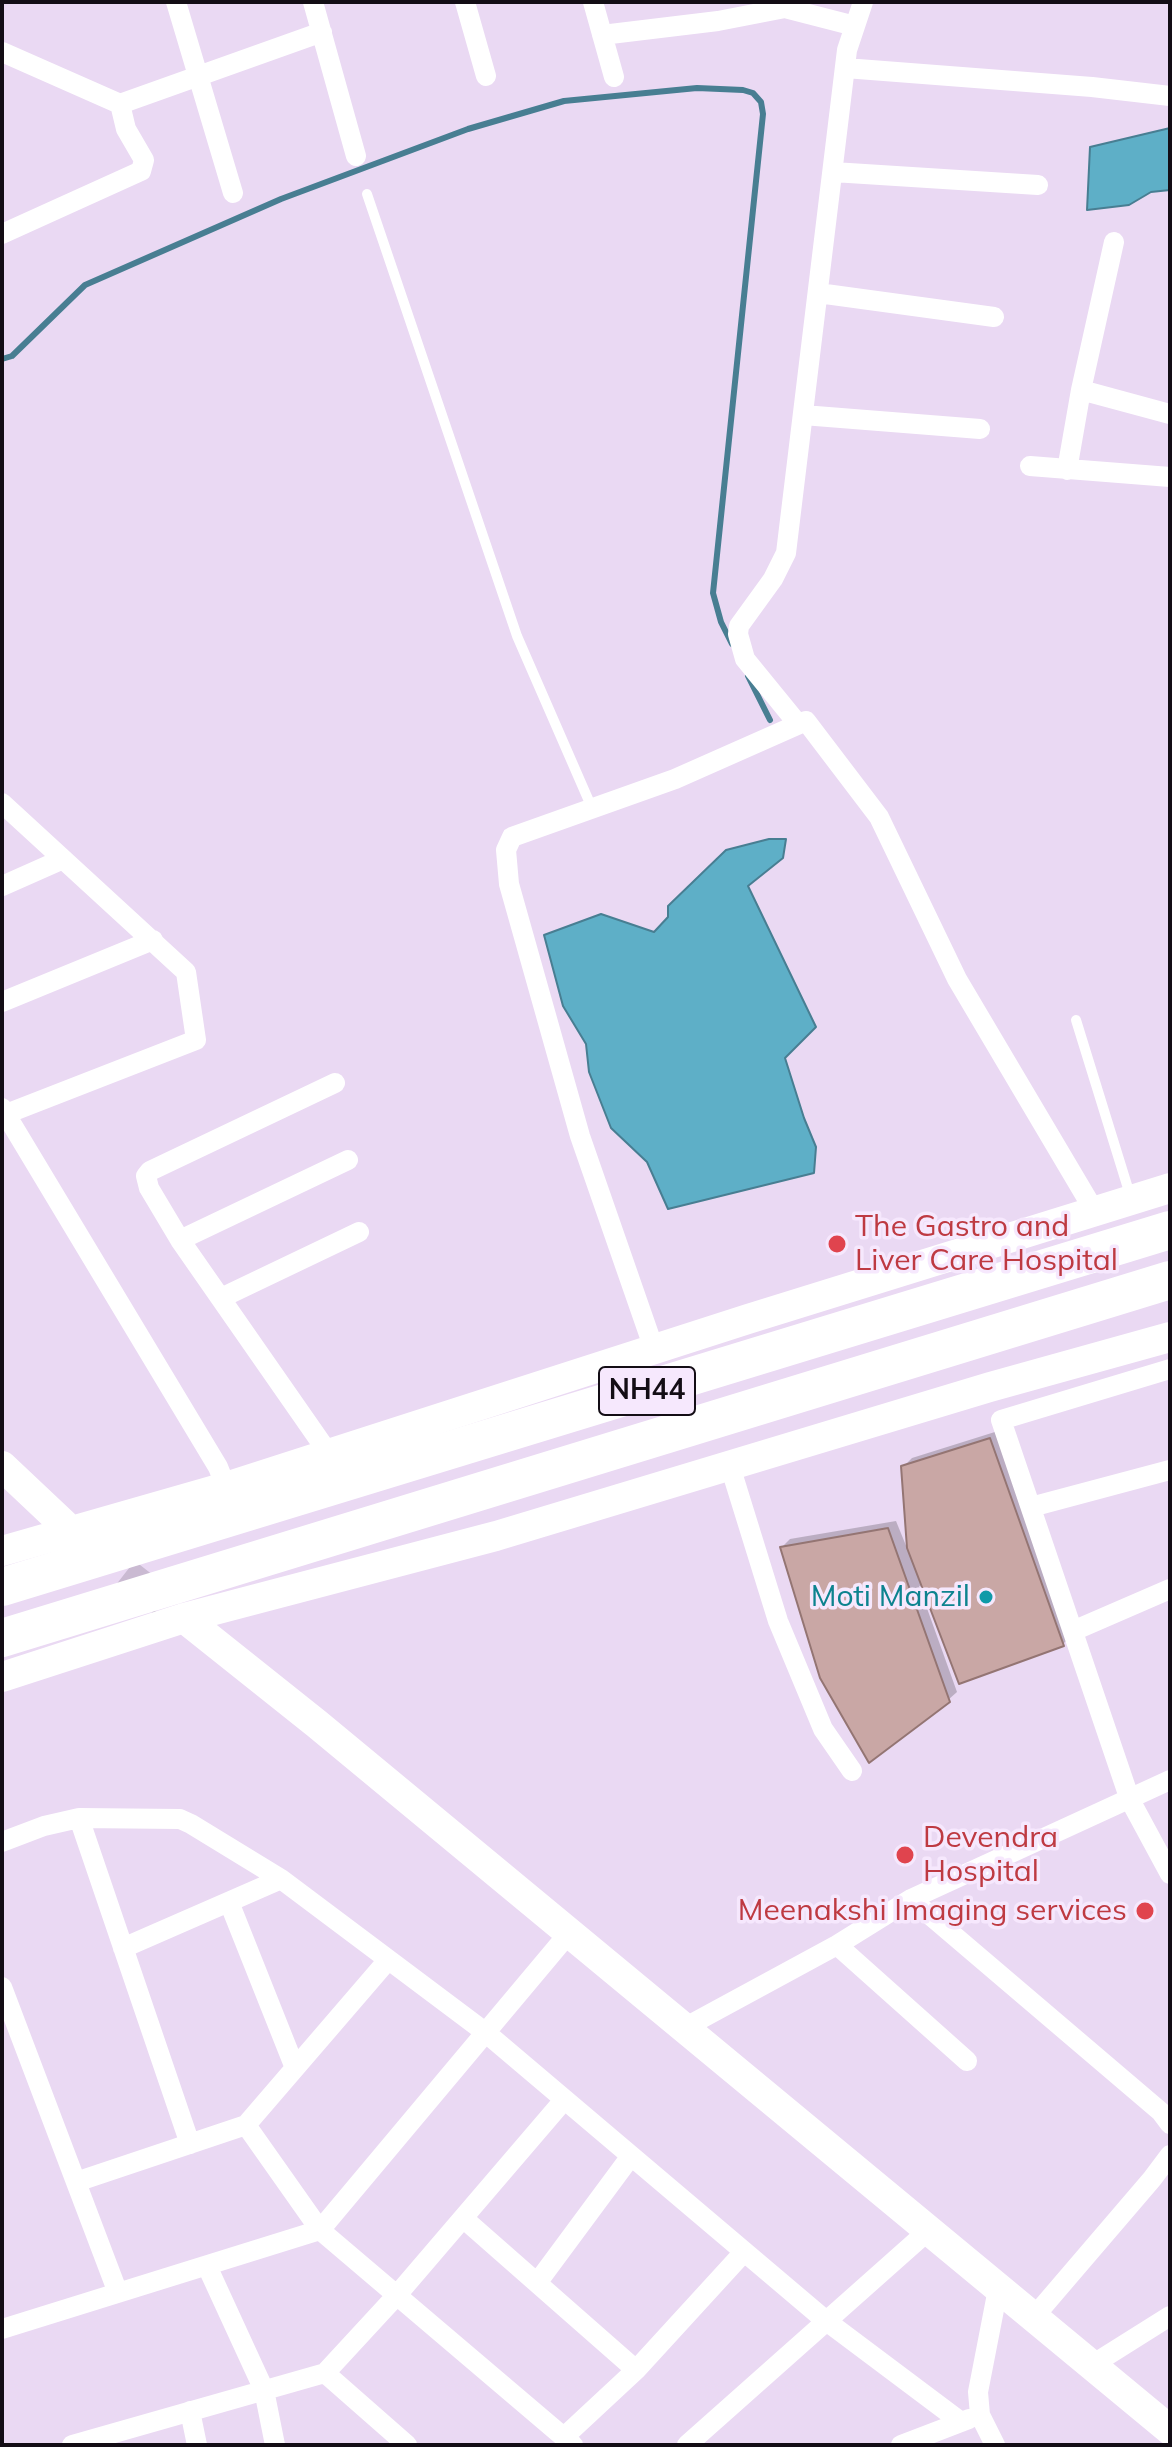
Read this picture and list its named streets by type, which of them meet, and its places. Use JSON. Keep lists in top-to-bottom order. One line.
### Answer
{"streets":{"highway":["NH44"]},"places":["The Gastro and Liver Care Hospital","Moti Manzil","Devendra Hospital","Meenakshi Imaging services"]}
